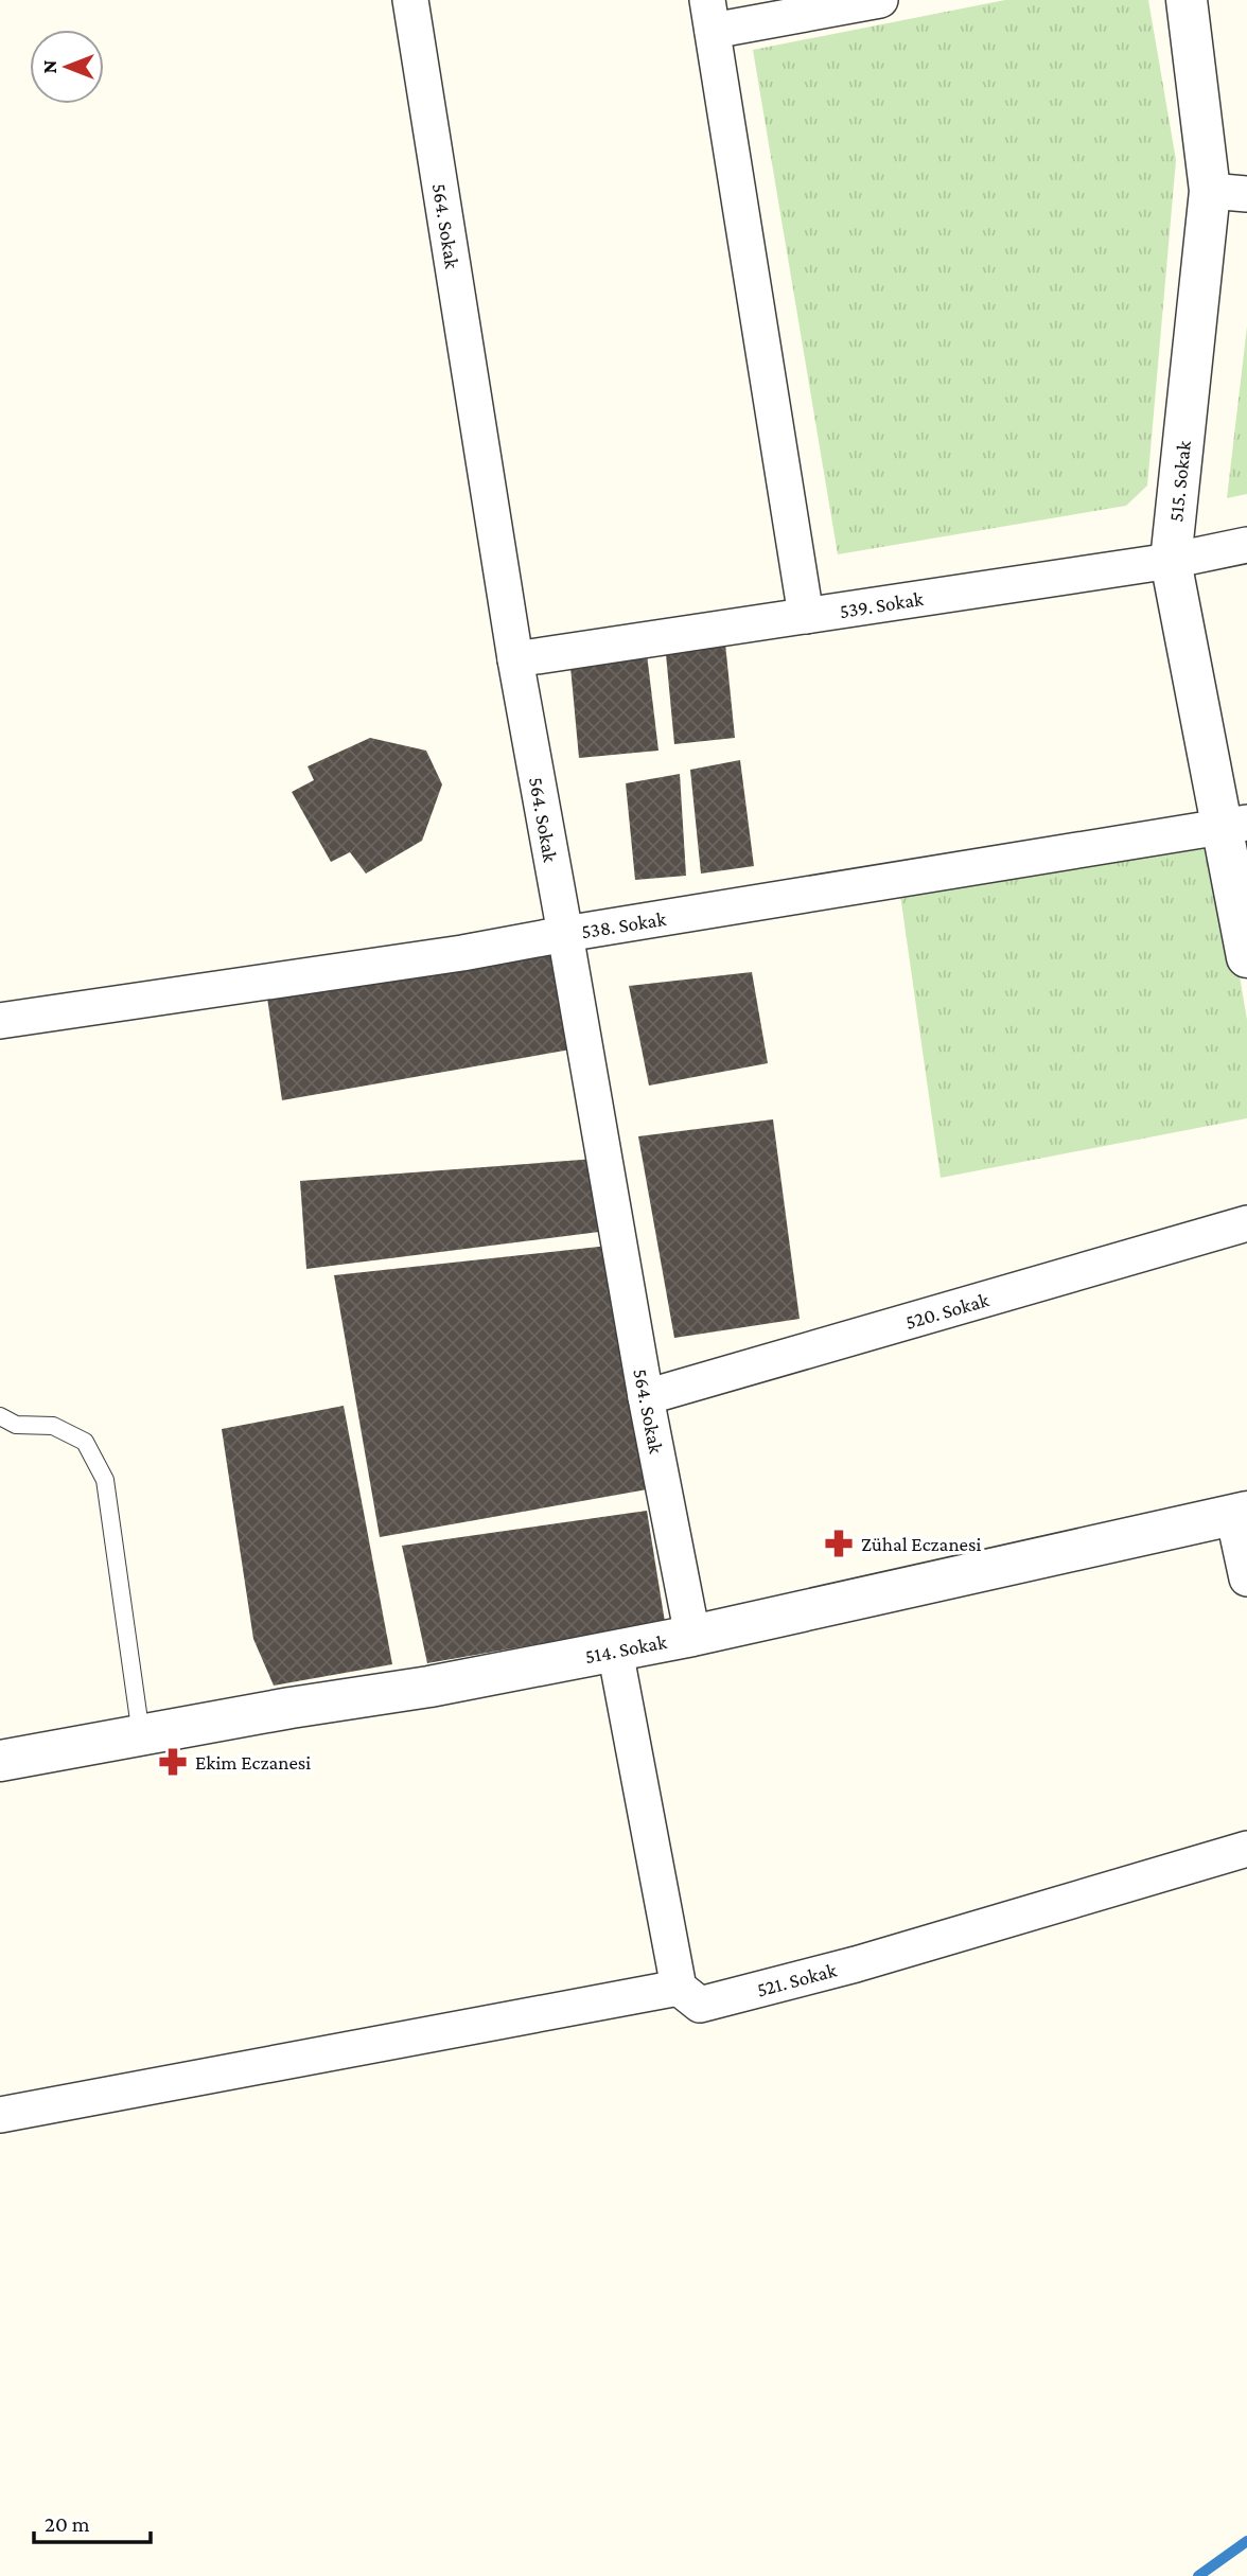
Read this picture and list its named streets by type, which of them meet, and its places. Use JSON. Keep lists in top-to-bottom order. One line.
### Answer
{"streets":{"street":["564. Sokak","515. Sokak","539. Sokak","538. Sokak","520. Sokak","514. Sokak","521. Sokak"]},"crossings":[["564. Sokak","539. Sokak"],["564. Sokak","538. Sokak"],["564. Sokak","520. Sokak"],["564. Sokak","514. Sokak"],["515. Sokak","539. Sokak"],["515. Sokak","538. Sokak"]],"places":{"pharmacy":["Zühal Eczanesi","Ekim Eczanesi"]},"scale_bar":"20 m","north":"left"}
